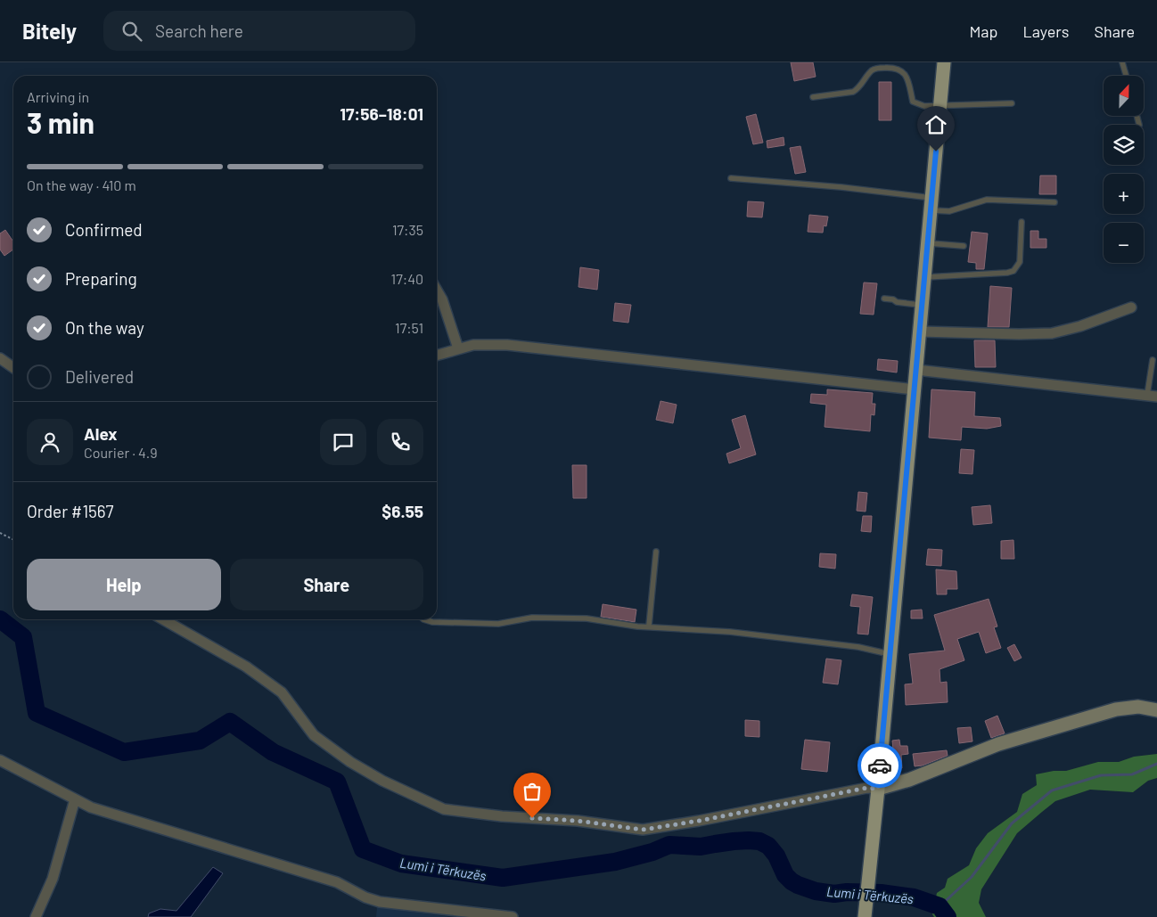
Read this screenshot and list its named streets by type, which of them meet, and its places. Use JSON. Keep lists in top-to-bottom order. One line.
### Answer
{"water":["Lumi i Tërkuzës"],"north":"top","page":{"header":"Bitely","search":"Search here","nav":["Map","Layers","Share"],"map_buttons":["+","−"],"heading":["3 min","Arriving in","17:56–18:01"],"panel":["Alex","Courier · 4.9","Order #1567","$6.55"],"bar":"On the way · 410 m","list":[["Confirmed","17:35"],["Preparing","17:40"],["On the way","17:51"],"Delivered"],"buttons":["Help","Share"]}}
